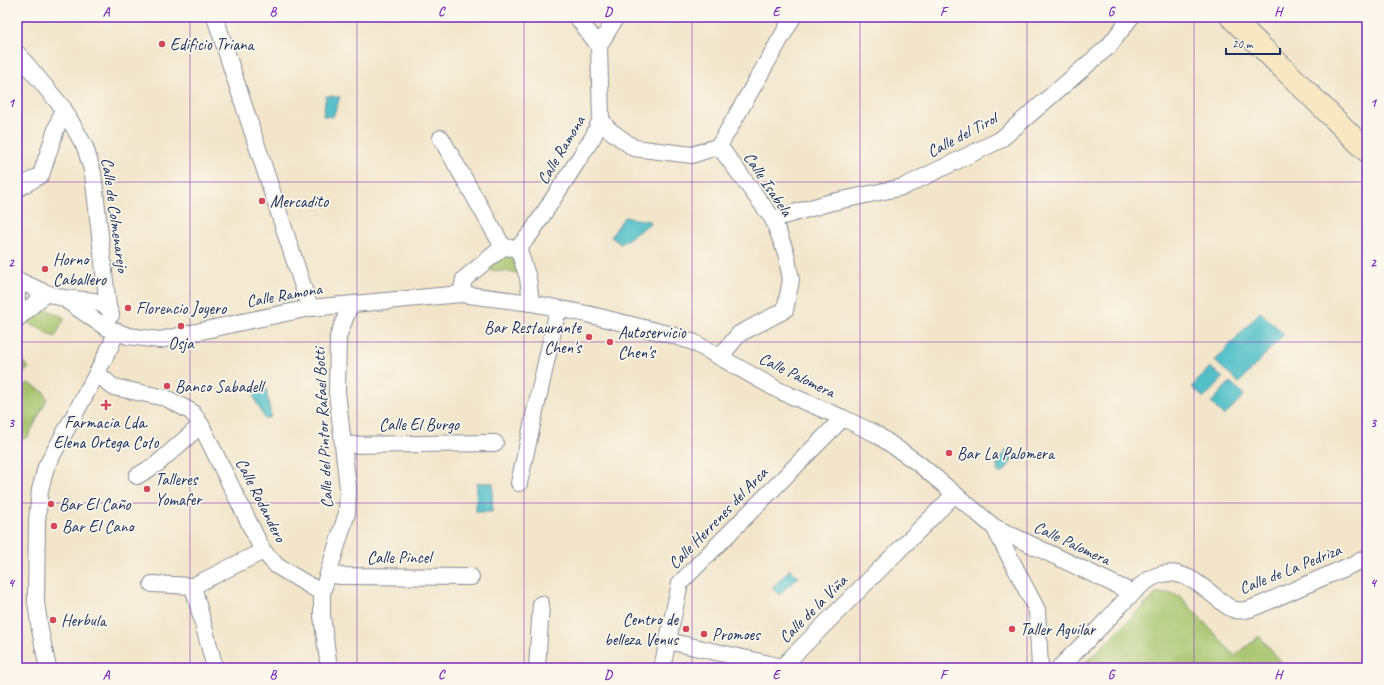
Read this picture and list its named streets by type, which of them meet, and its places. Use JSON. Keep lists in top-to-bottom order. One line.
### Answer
{"streets":{"street":["Calle del Tirol","Calle Ramona","Calle Isabela","Calle de Colmenarejo","Calle Palomera","Calle El Burgo","Calle del Pintor Rafael Botti","Calle Rodandero","Calle Herrenes del Arca","Calle Pincel","Calle de La Pedriza","Calle de la Viña"]},"crossings":[["Calle del Tirol","Calle Isabela"],["Calle Ramona","Calle de Colmenarejo"],["Calle Ramona","Calle Palomera"],["Calle Ramona","Calle del Pintor Rafael Botti"],["Calle Isabela","Calle Palomera"],["Calle Palomera","Calle Herrenes del Arca"],["Calle Palomera","Calle de La Pedriza"],["Calle Palomera","Calle de la Viña"],["Calle El Burgo","Calle del Pintor Rafael Botti"],["Calle del Pintor Rafael Botti","Calle Rodandero"],["Calle del Pintor Rafael Botti","Calle Pincel"],["Calle Herrenes del Arca","Calle de la Viña"]],"places":{"other":["Edificio Triana","Mercadito","Horno Caballero","Florencio Joyero","Osja","Bar Restaurante Chen's","Autoservicio Chen's","Banco Sabadell","Bar La Palomera","Talleres Yomafer","Bar El Caño","Bar El Cano","Herbula","Centro de belleza Venus","Taller Aguilar","Promoes"],"health":["Farmacia Lda. Elena Ortega Coto"]},"scale_bar":"20 m","grid":{"columns":["A","B","C","D","E","F","G","H"],"rows":["1","2","3","4"]}}
